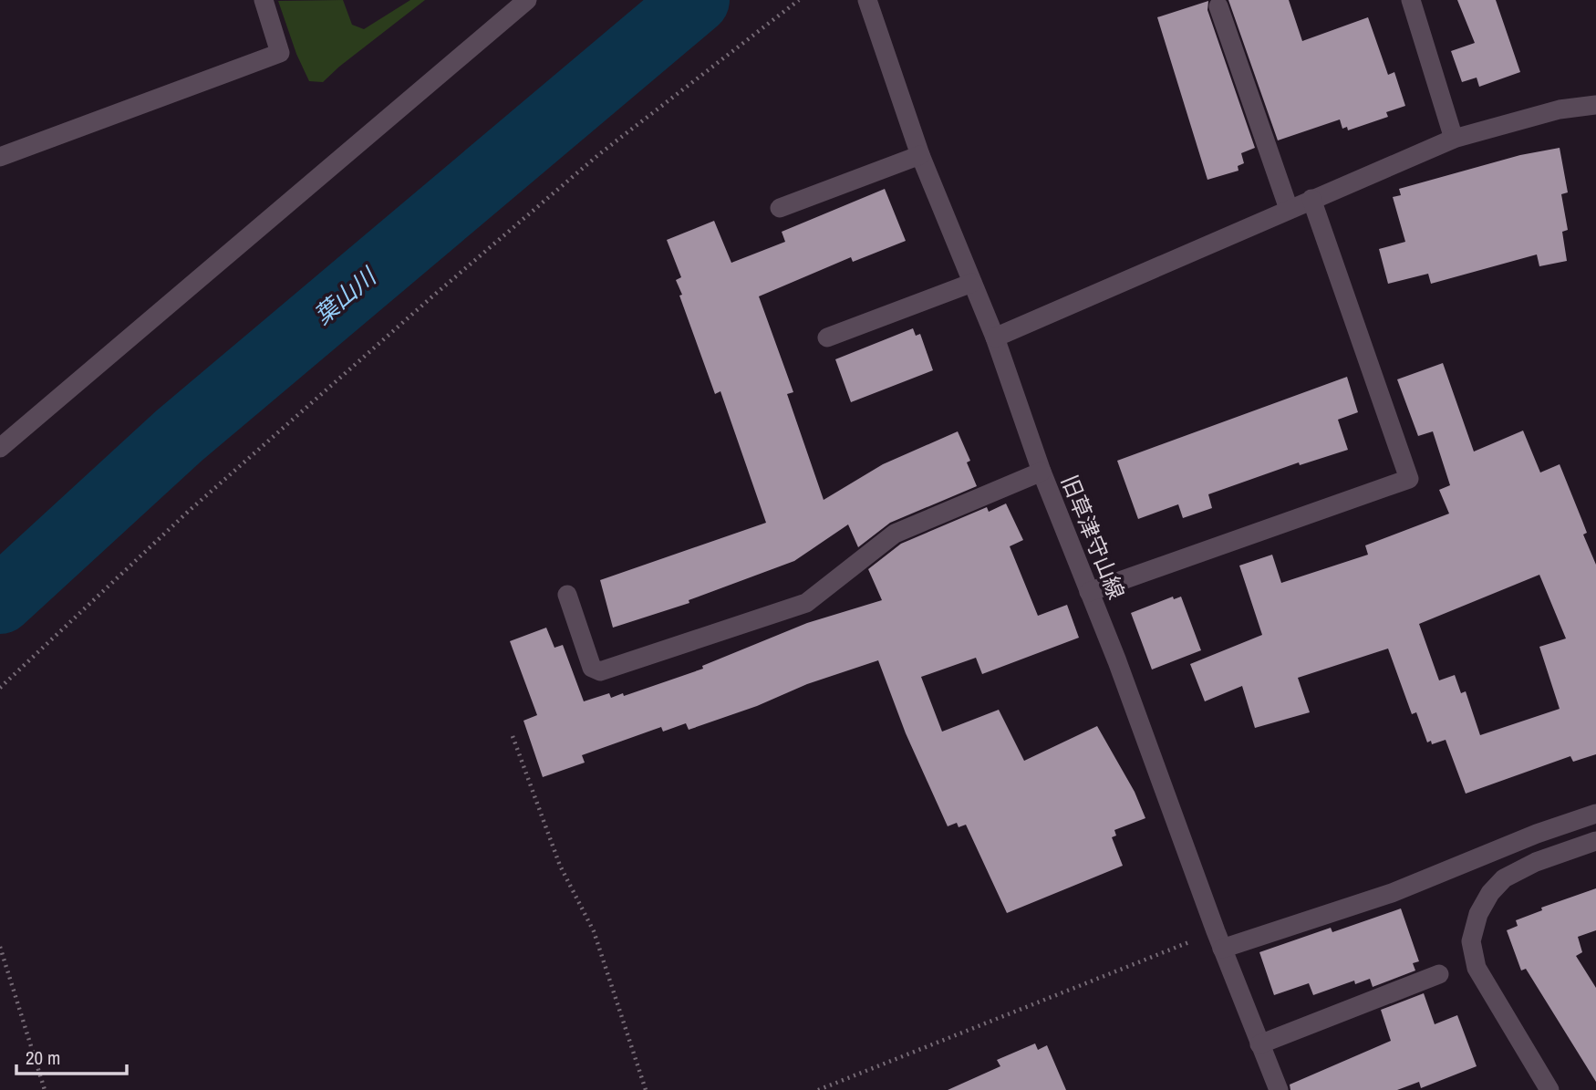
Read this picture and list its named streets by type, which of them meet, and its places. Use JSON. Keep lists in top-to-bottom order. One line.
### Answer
{"streets":{"street":["旧草津守山線"]},"water":["葉山川"],"scale_bar":"20 m"}
